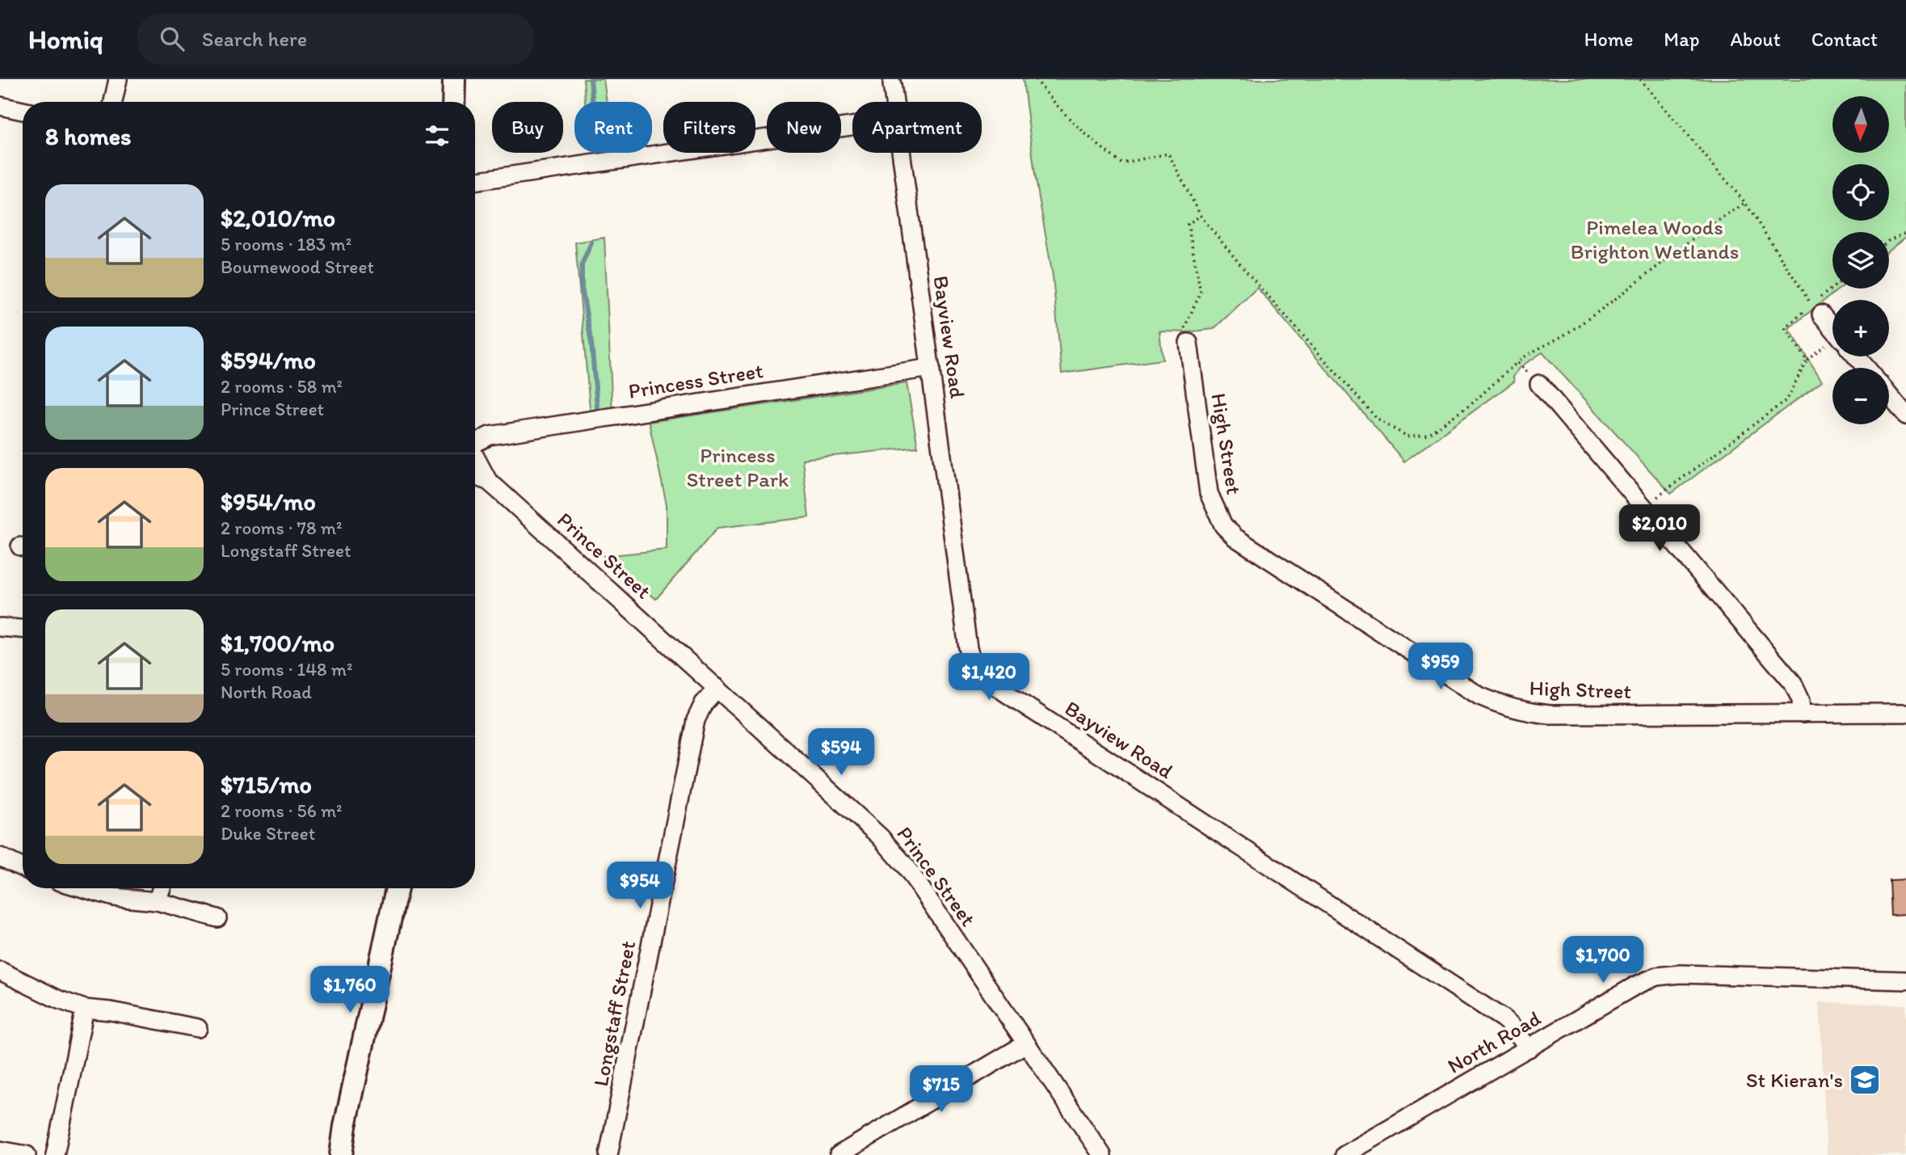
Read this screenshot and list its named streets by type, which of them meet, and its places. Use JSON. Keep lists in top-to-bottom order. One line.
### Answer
{"streets":{"street":["Bayview Road","Princess Street","High Street","Prince Street","Longstaff Street","North Road"]},"crossings":[["Bayview Road","Princess Street"],["Bayview Road","North Road"],["Prince Street","Longstaff Street"]],"parks":["Pimelea Woods Brighton Wetlands","Princess Street Park"],"places":{"school or university":["St Kieran's"]},"north":"bottom","page":{"header":"Homiq","search":"Search here","nav":["Home","Map","About","Contact"],"map_buttons":["+","−"],"chip":["Buy","Rent","Filters","New","Apartment"],"heading":"8 homes","list":[{"name":"$2,010/mo","note":"5 rooms · 183 m² · Bournewood Street"},{"name":"$594/mo","note":"2 rooms · 58 m² · Prince Street"},{"name":"$954/mo","note":"2 rooms · 78 m² · Longstaff Street"},{"name":"$1,700/mo","note":"5 rooms · 148 m² · North Road"},{"name":"$715/mo","note":"2 rooms · 56 m² · Duke Street"}],"price":["$2,010","$959","$1,420","$594","$954","$1,700","$1,760","$715"]}}
